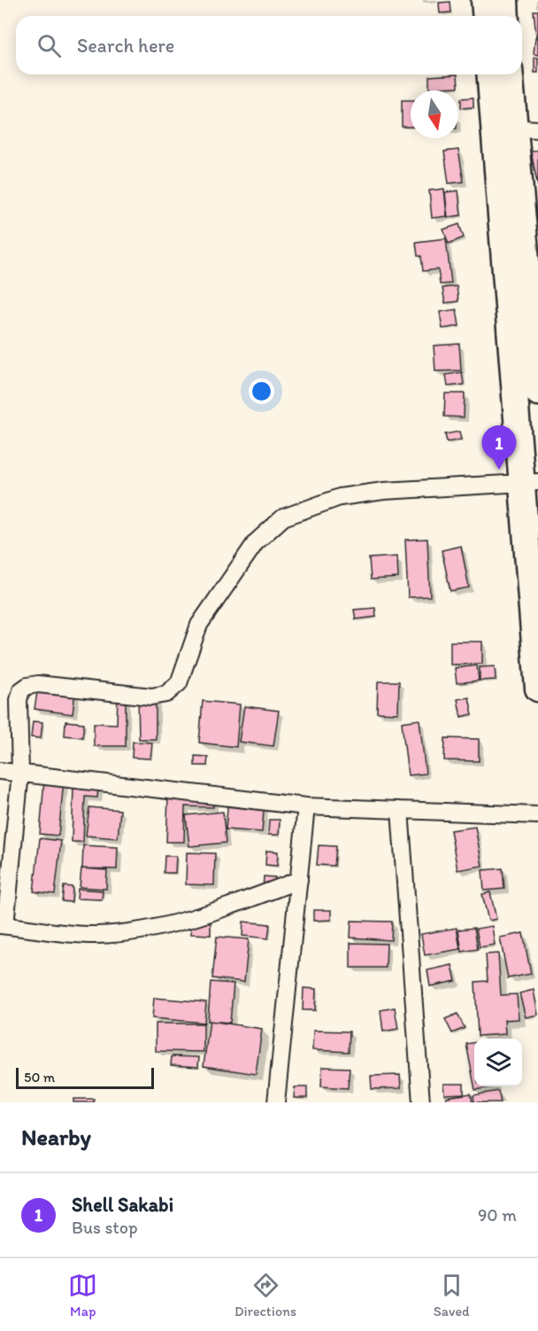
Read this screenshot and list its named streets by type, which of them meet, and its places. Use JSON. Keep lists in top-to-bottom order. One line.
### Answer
{"scale_bar":"50 m","north":"bottom","page":{"search":"Search here","pins":"1","scale":"50 m","heading":"Nearby","list":[{"mark":"1","name":"Shell Sakabi","note":"Bus stop","value":"90 m"}],"nav":["Map","Directions","Saved"]}}
